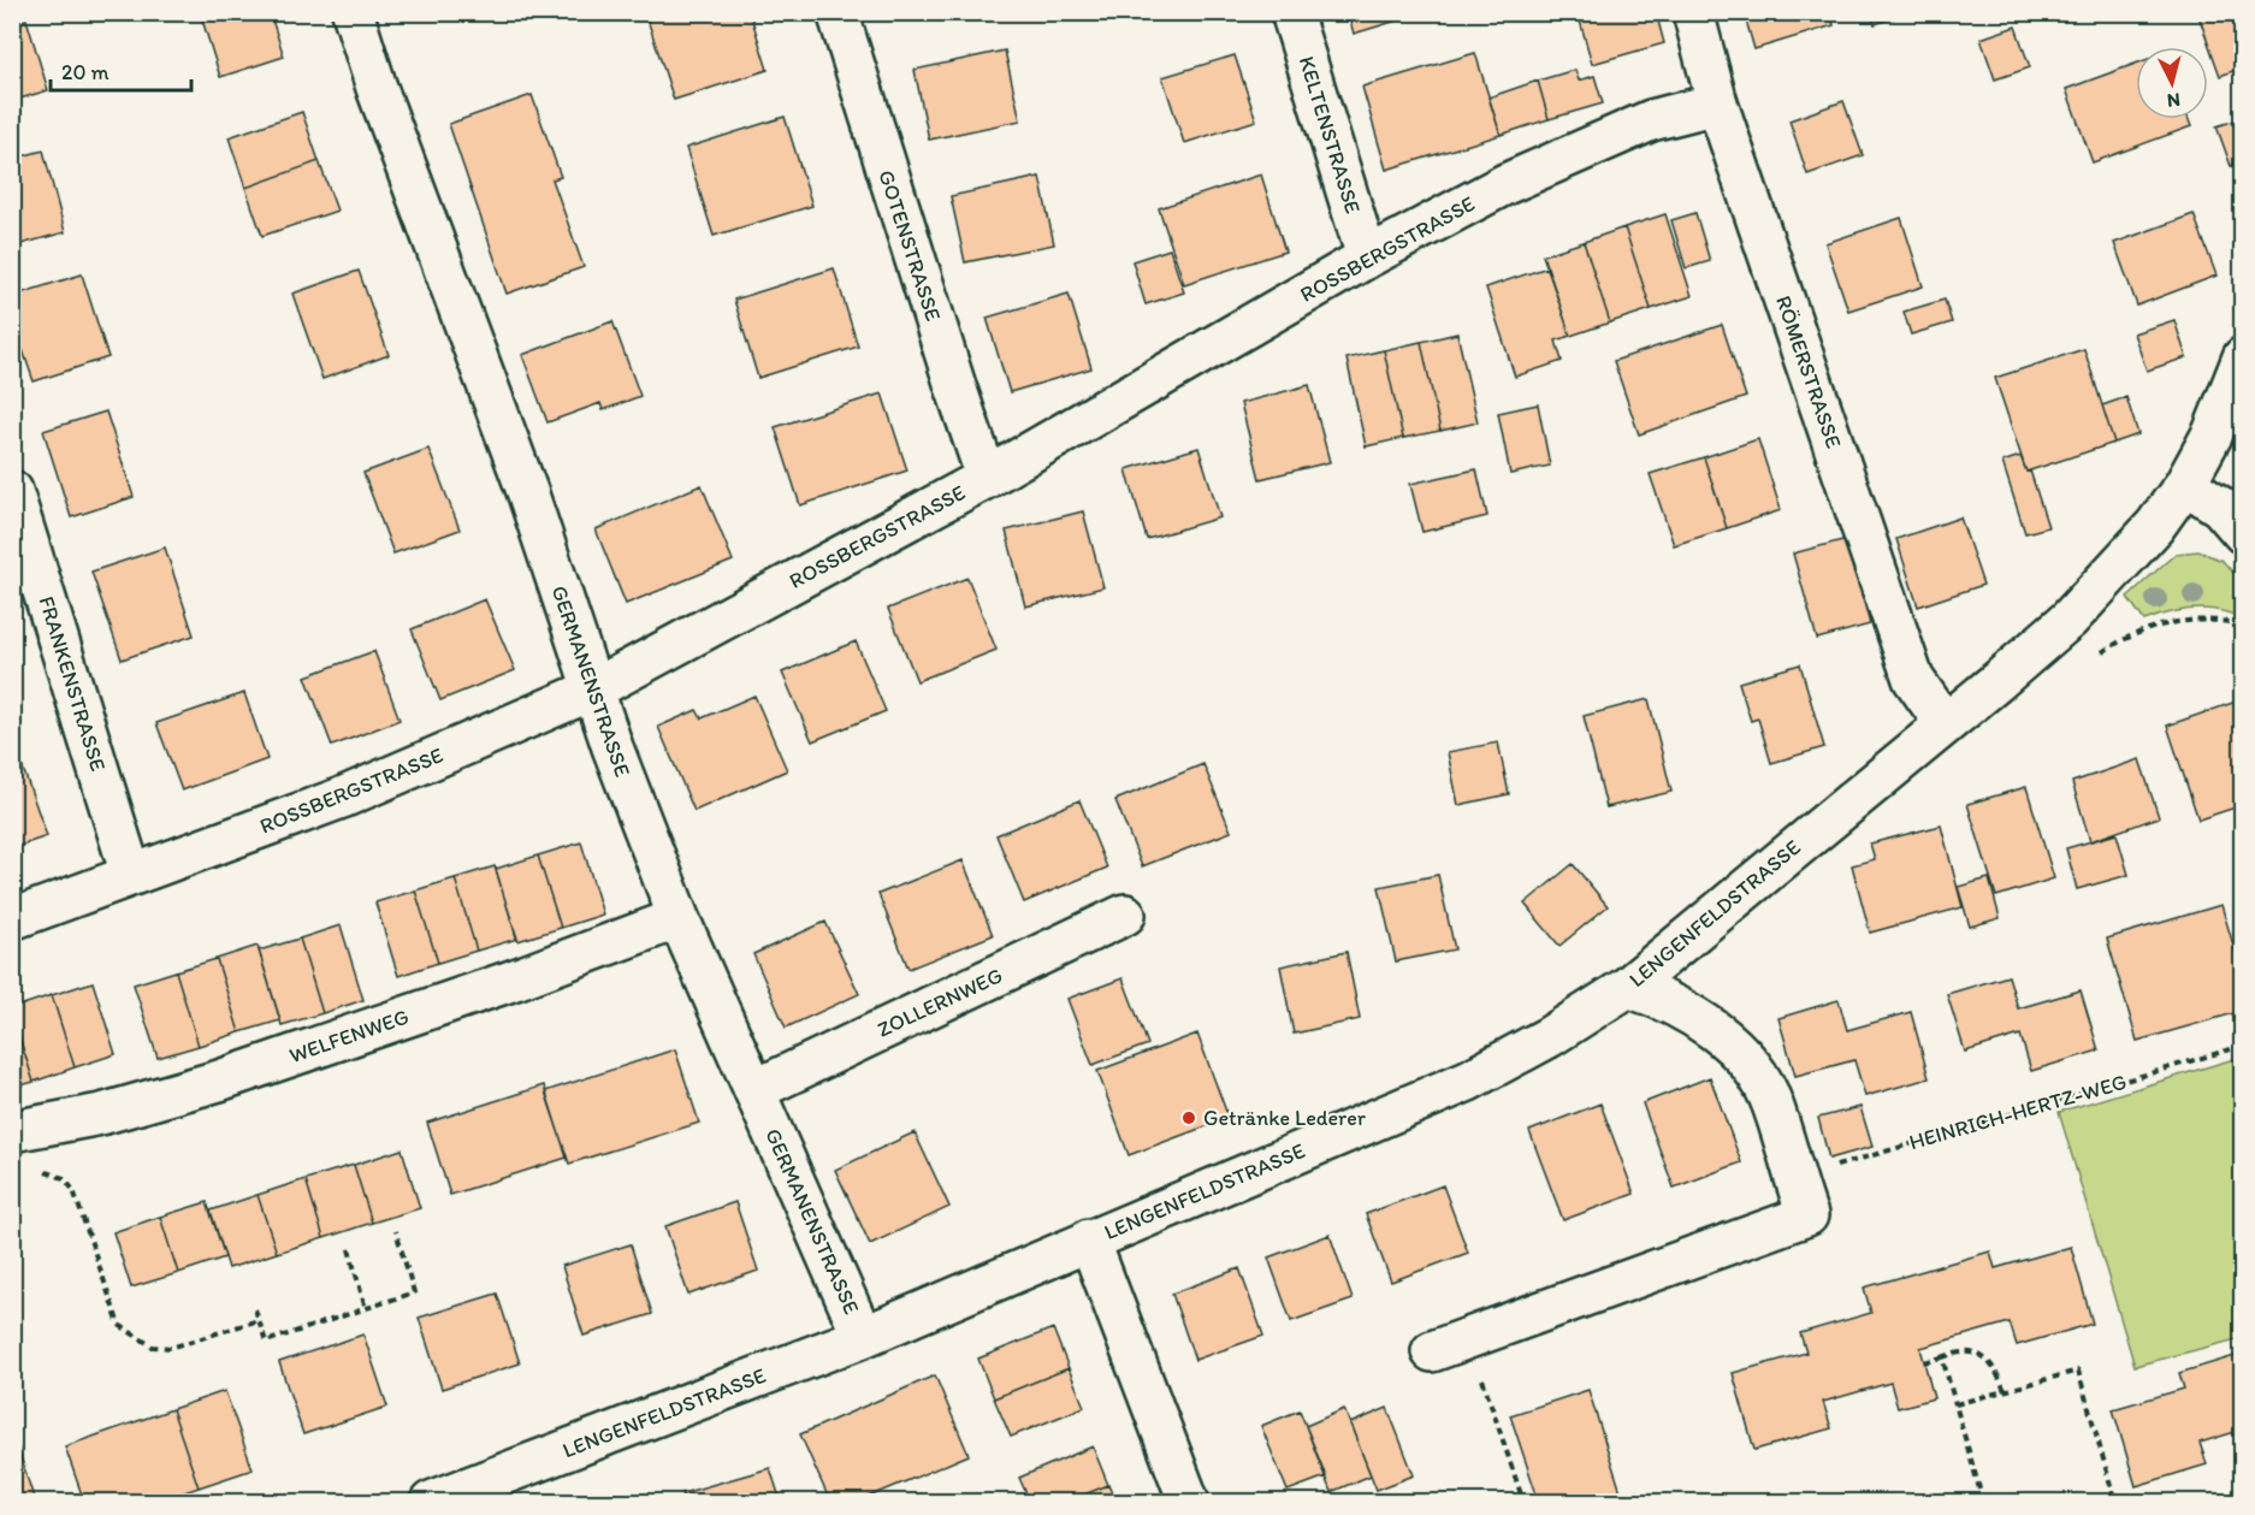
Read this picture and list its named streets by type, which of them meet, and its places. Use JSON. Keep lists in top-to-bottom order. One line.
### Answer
{"streets":{"street":["KELTENSTRASSE","GOTENSTRASSE","ROSSBERGSTRASSE","RÖMERSTRASSE","GERMANENSTRASSE","FRANKENSTRASSE","LENGENFELDSTRASSE","ZOLLERNWEG","WELFENWEG"],"path":["HEINRICH-HERTZ-WEG"]},"crossings":[["KELTENSTRASSE","ROSSBERGSTRASSE"],["GOTENSTRASSE","ROSSBERGSTRASSE"],["ROSSBERGSTRASSE","RÖMERSTRASSE"],["ROSSBERGSTRASSE","GERMANENSTRASSE"],["ROSSBERGSTRASSE","FRANKENSTRASSE"],["RÖMERSTRASSE","LENGENFELDSTRASSE"],["GERMANENSTRASSE","LENGENFELDSTRASSE"],["GERMANENSTRASSE","ZOLLERNWEG"],["GERMANENSTRASSE","WELFENWEG"]],"places":["Getränke Lederer"],"scale_bar":"20 m","north":"bottom"}
